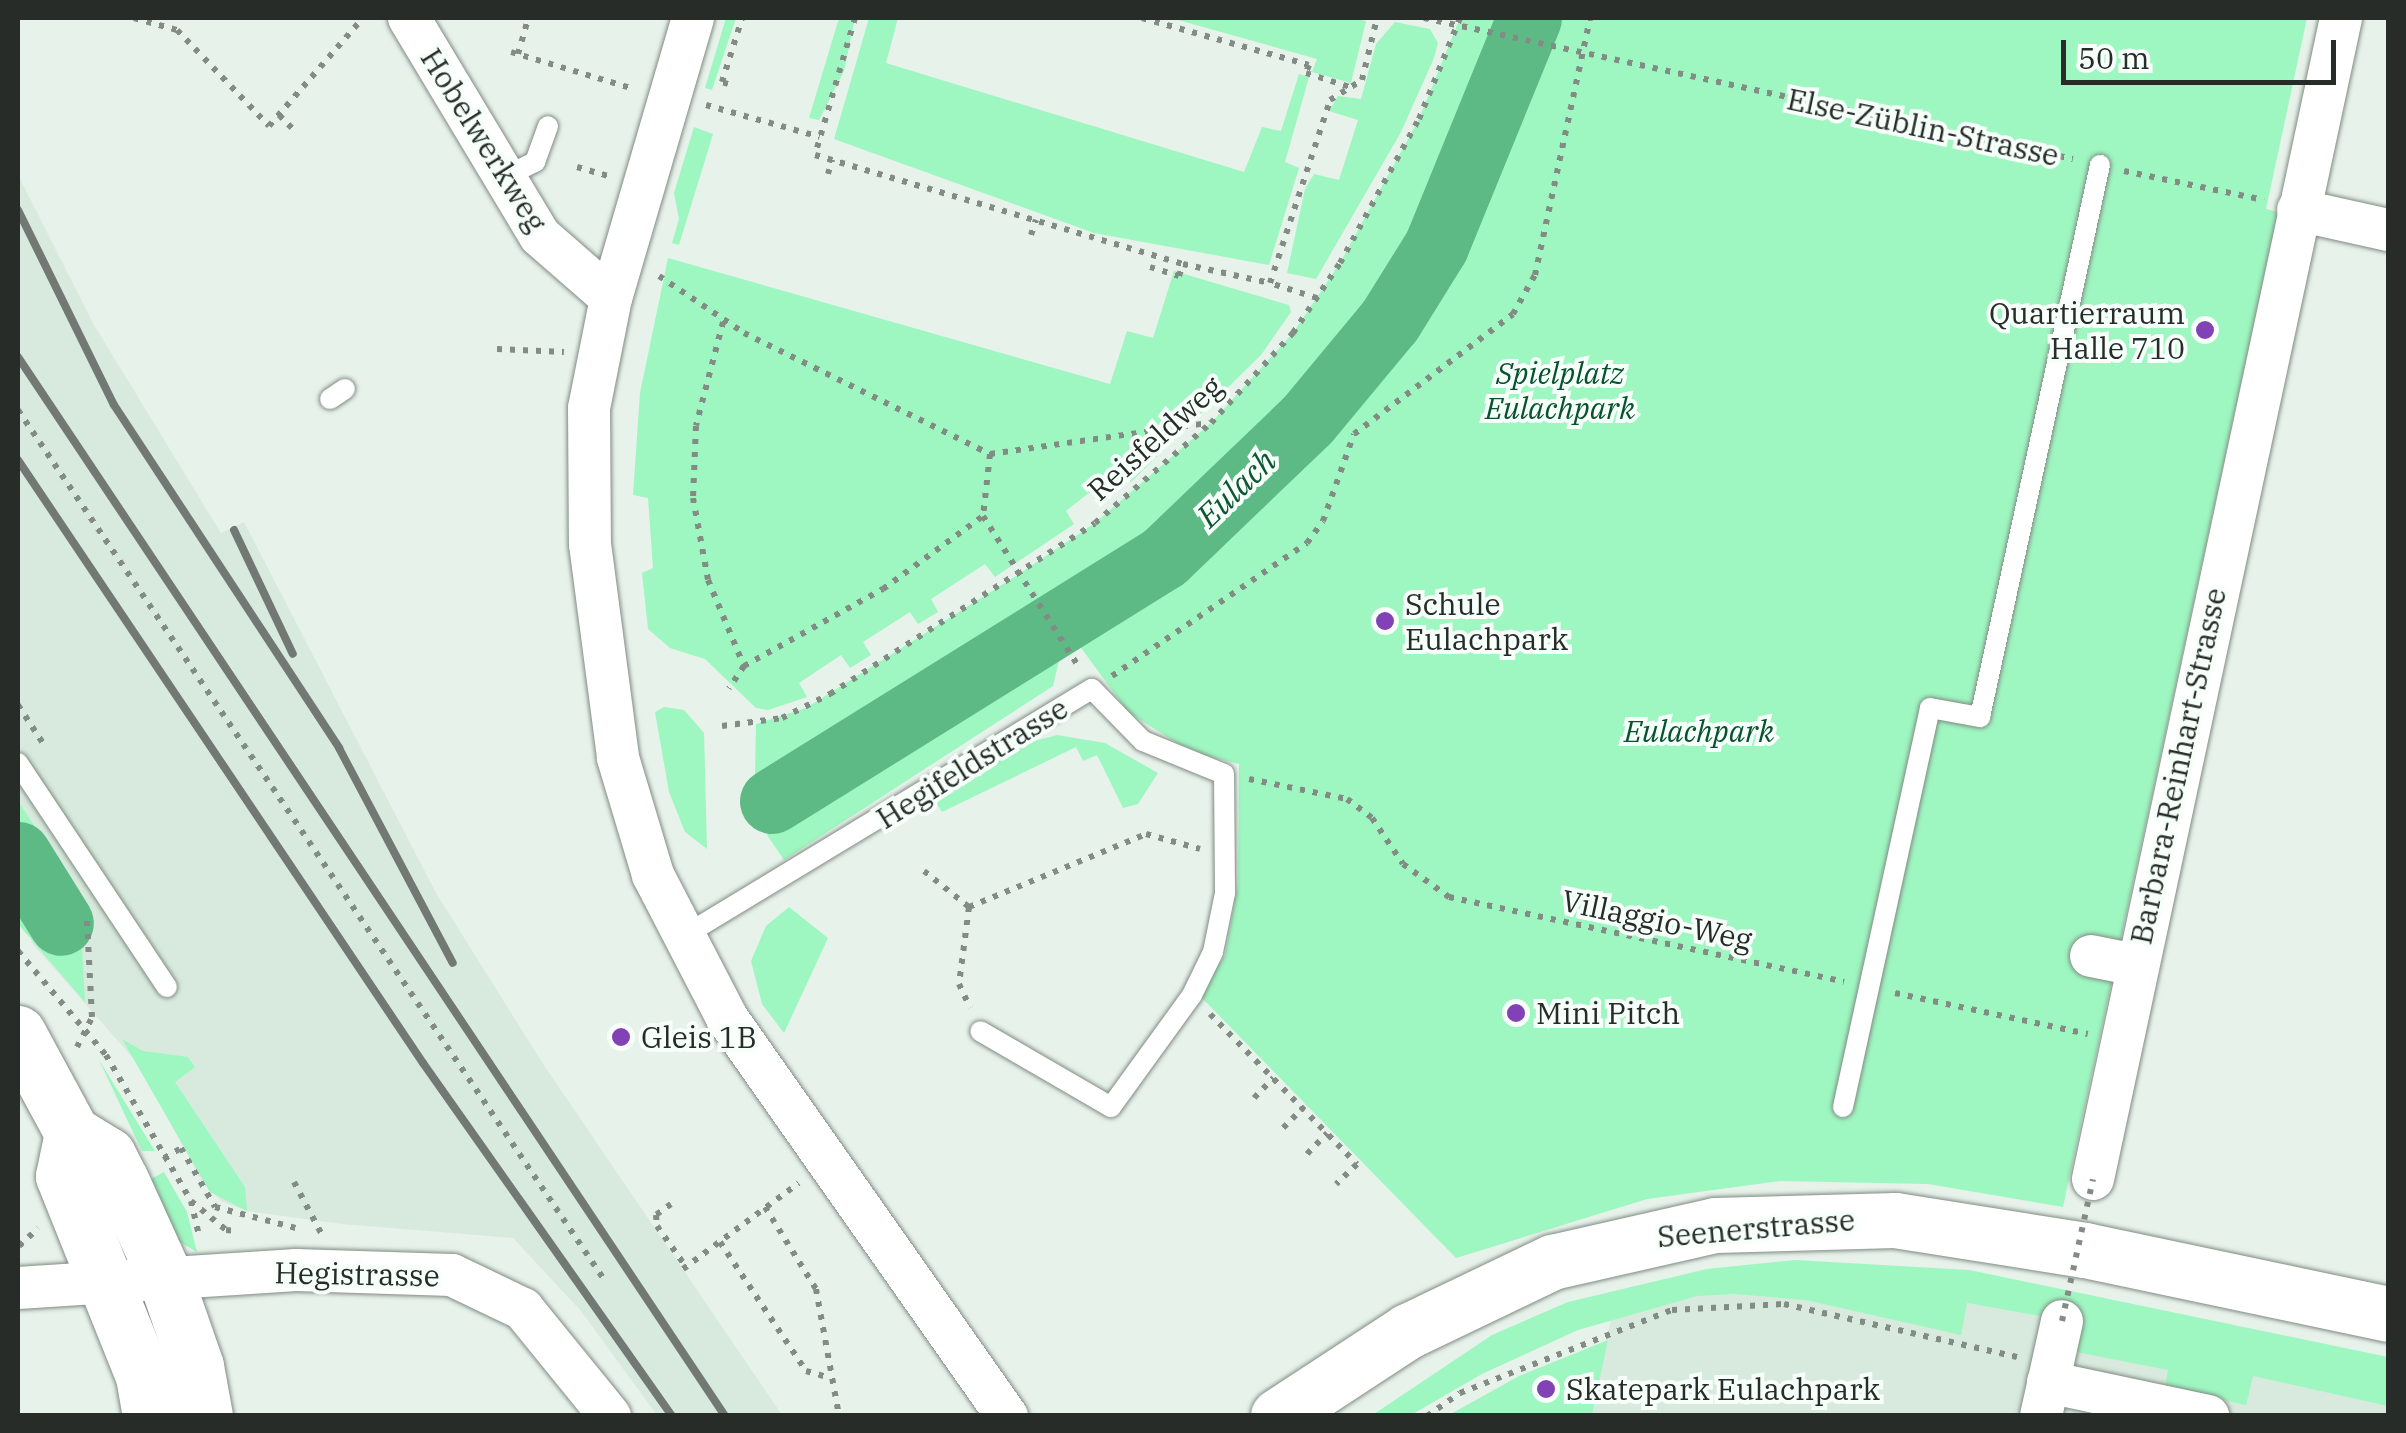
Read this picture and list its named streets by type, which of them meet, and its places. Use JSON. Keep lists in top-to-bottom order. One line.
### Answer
{"streets":{"main road":["Seenerstrasse"],"street":["Hobelwerkweg","Barbara-Reinhart-Strasse","Hegistrasse"],"lane":["Hegifeldstrasse"],"path":["Else-Züblin-Strasse","Reisfeldweg","Villaggio-Weg"]},"crossings":[["Else-Züblin-Strasse","Reisfeldweg"],["Else-Züblin-Strasse","Barbara-Reinhart-Strasse"],["Hegifeldstrasse","Villaggio-Weg"],["Barbara-Reinhart-Strasse","Villaggio-Weg"]],"water":["Eulach"],"parks":["Spielplatz Eulachpark","Eulachpark"],"places":["Quartierraum Halle 710","Schule Eulachpark","Mini Pitch","Gleis 1B","Skatepark Eulachpark"],"scale_bar":"50 m"}
